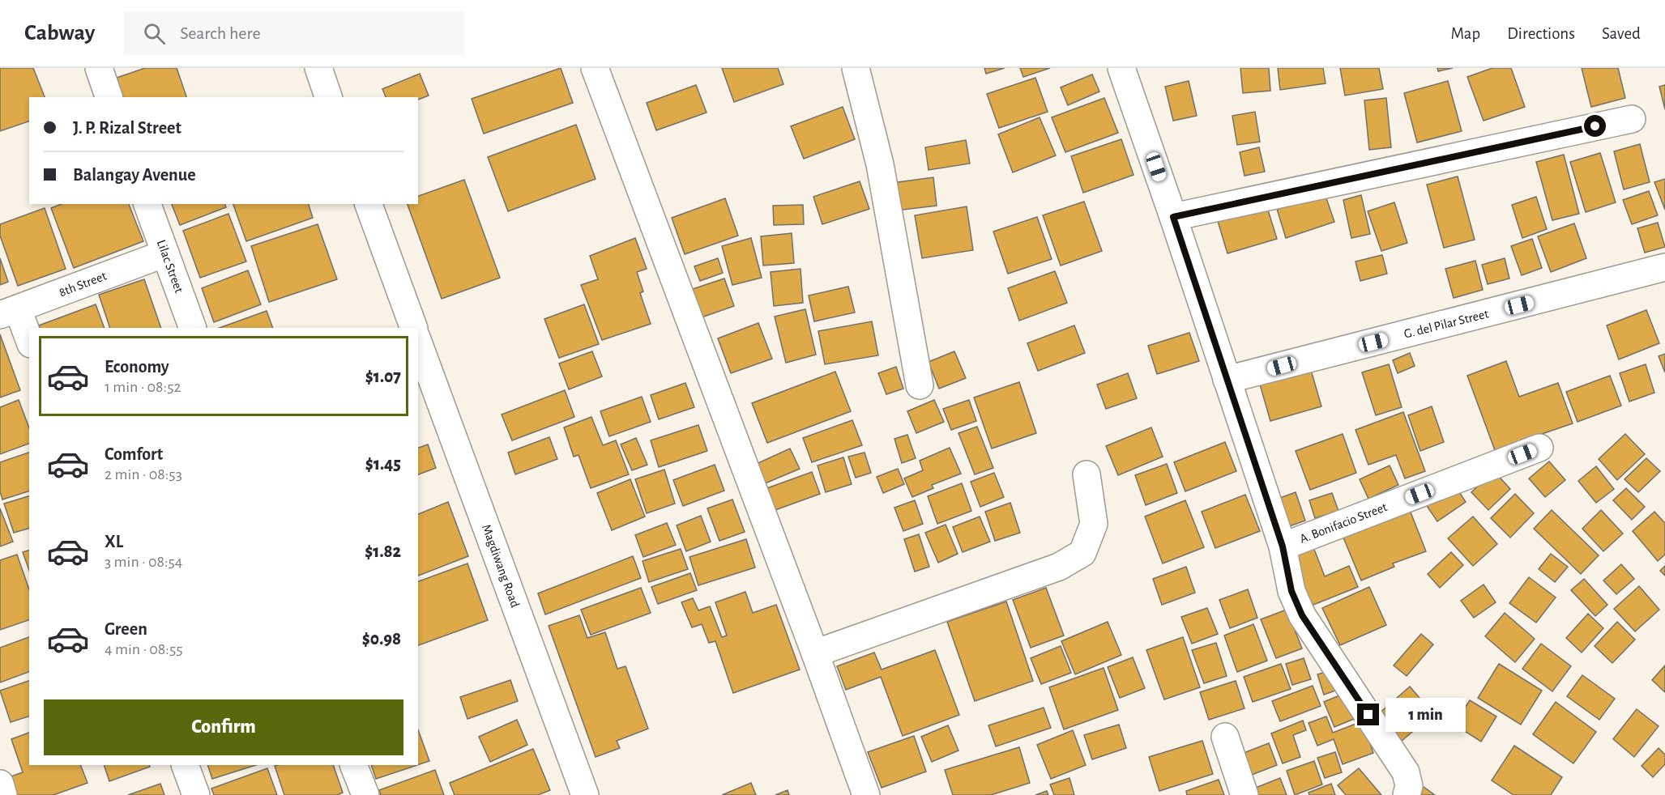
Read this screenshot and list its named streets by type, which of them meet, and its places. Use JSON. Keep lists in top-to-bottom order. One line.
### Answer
{"streets":{"street":["Lilac Street","8th Street","G. del Pilar Street","A. Bonifacio Street","Magdiwang Road"]},"crossings":[["Lilac Street","8th Street"]],"page":{"header":"Cabway","search":"Search here","nav":["Map","Directions","Saved"],"banner":["J. P. Rizal Street","Balangay Avenue"],"list":[{"name":"Economy","note":"1 min · 08:52","value":"$1.07"},{"name":"Comfort","note":"2 min · 08:53","value":"$1.45"},{"name":"XL","note":"3 min · 08:54","value":"$1.82"},{"name":"Green","note":"4 min · 08:55","value":"$0.98"}],"buttons":"Confirm","bubble":"1 min"}}
